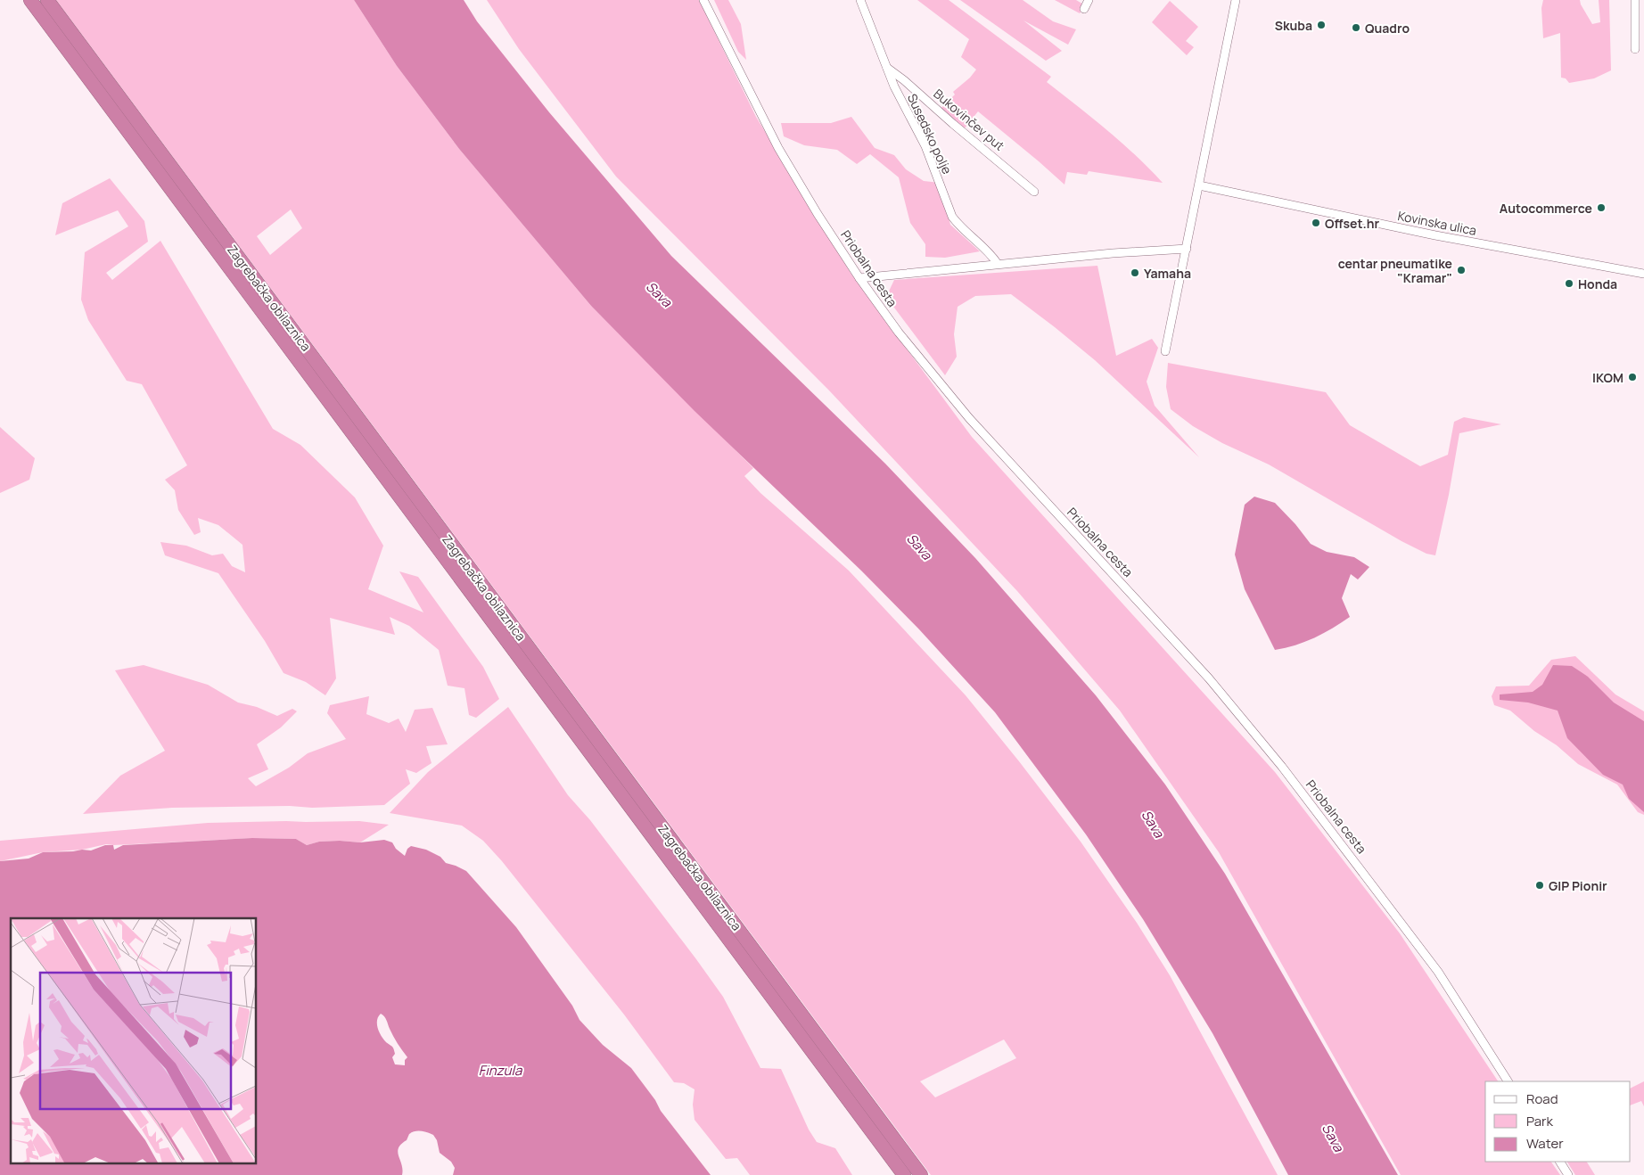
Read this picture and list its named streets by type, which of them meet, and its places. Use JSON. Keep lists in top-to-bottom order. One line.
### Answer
{"streets":{"highway":["Zagrebačka obilaznica"],"street":["Bukovinčev put","Susedsko polje","Kovinska ulica","Priobalna cesta"]},"crossings":[["Bukovinčev put","Susedsko polje"]],"water":["Sava","Finzula"],"places":["Skuba","Quadro","Autocommerce","Offset.hr","centar pneumatike \"Kramar\"","Yamaha","Honda","IKOM","GIP Pionir"],"legend":["Road","Park","Water"]}
